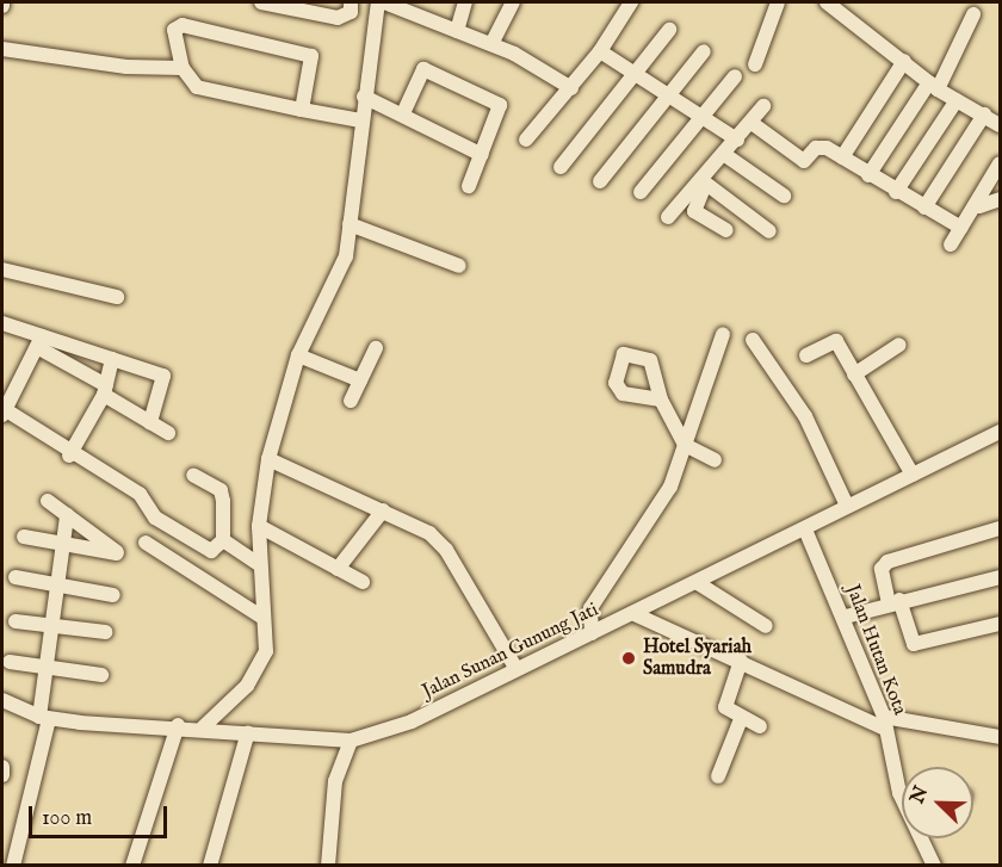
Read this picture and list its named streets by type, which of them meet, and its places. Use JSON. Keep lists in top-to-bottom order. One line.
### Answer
{"streets":{"street":["Jalan Hutan Kota","Jalan Sunan Gunung Jati"]},"crossings":[["Jalan Hutan Kota","Jalan Sunan Gunung Jati"]],"places":["Hotel Syariah Samudra"],"scale_bar":"100 m","north":"top left"}
